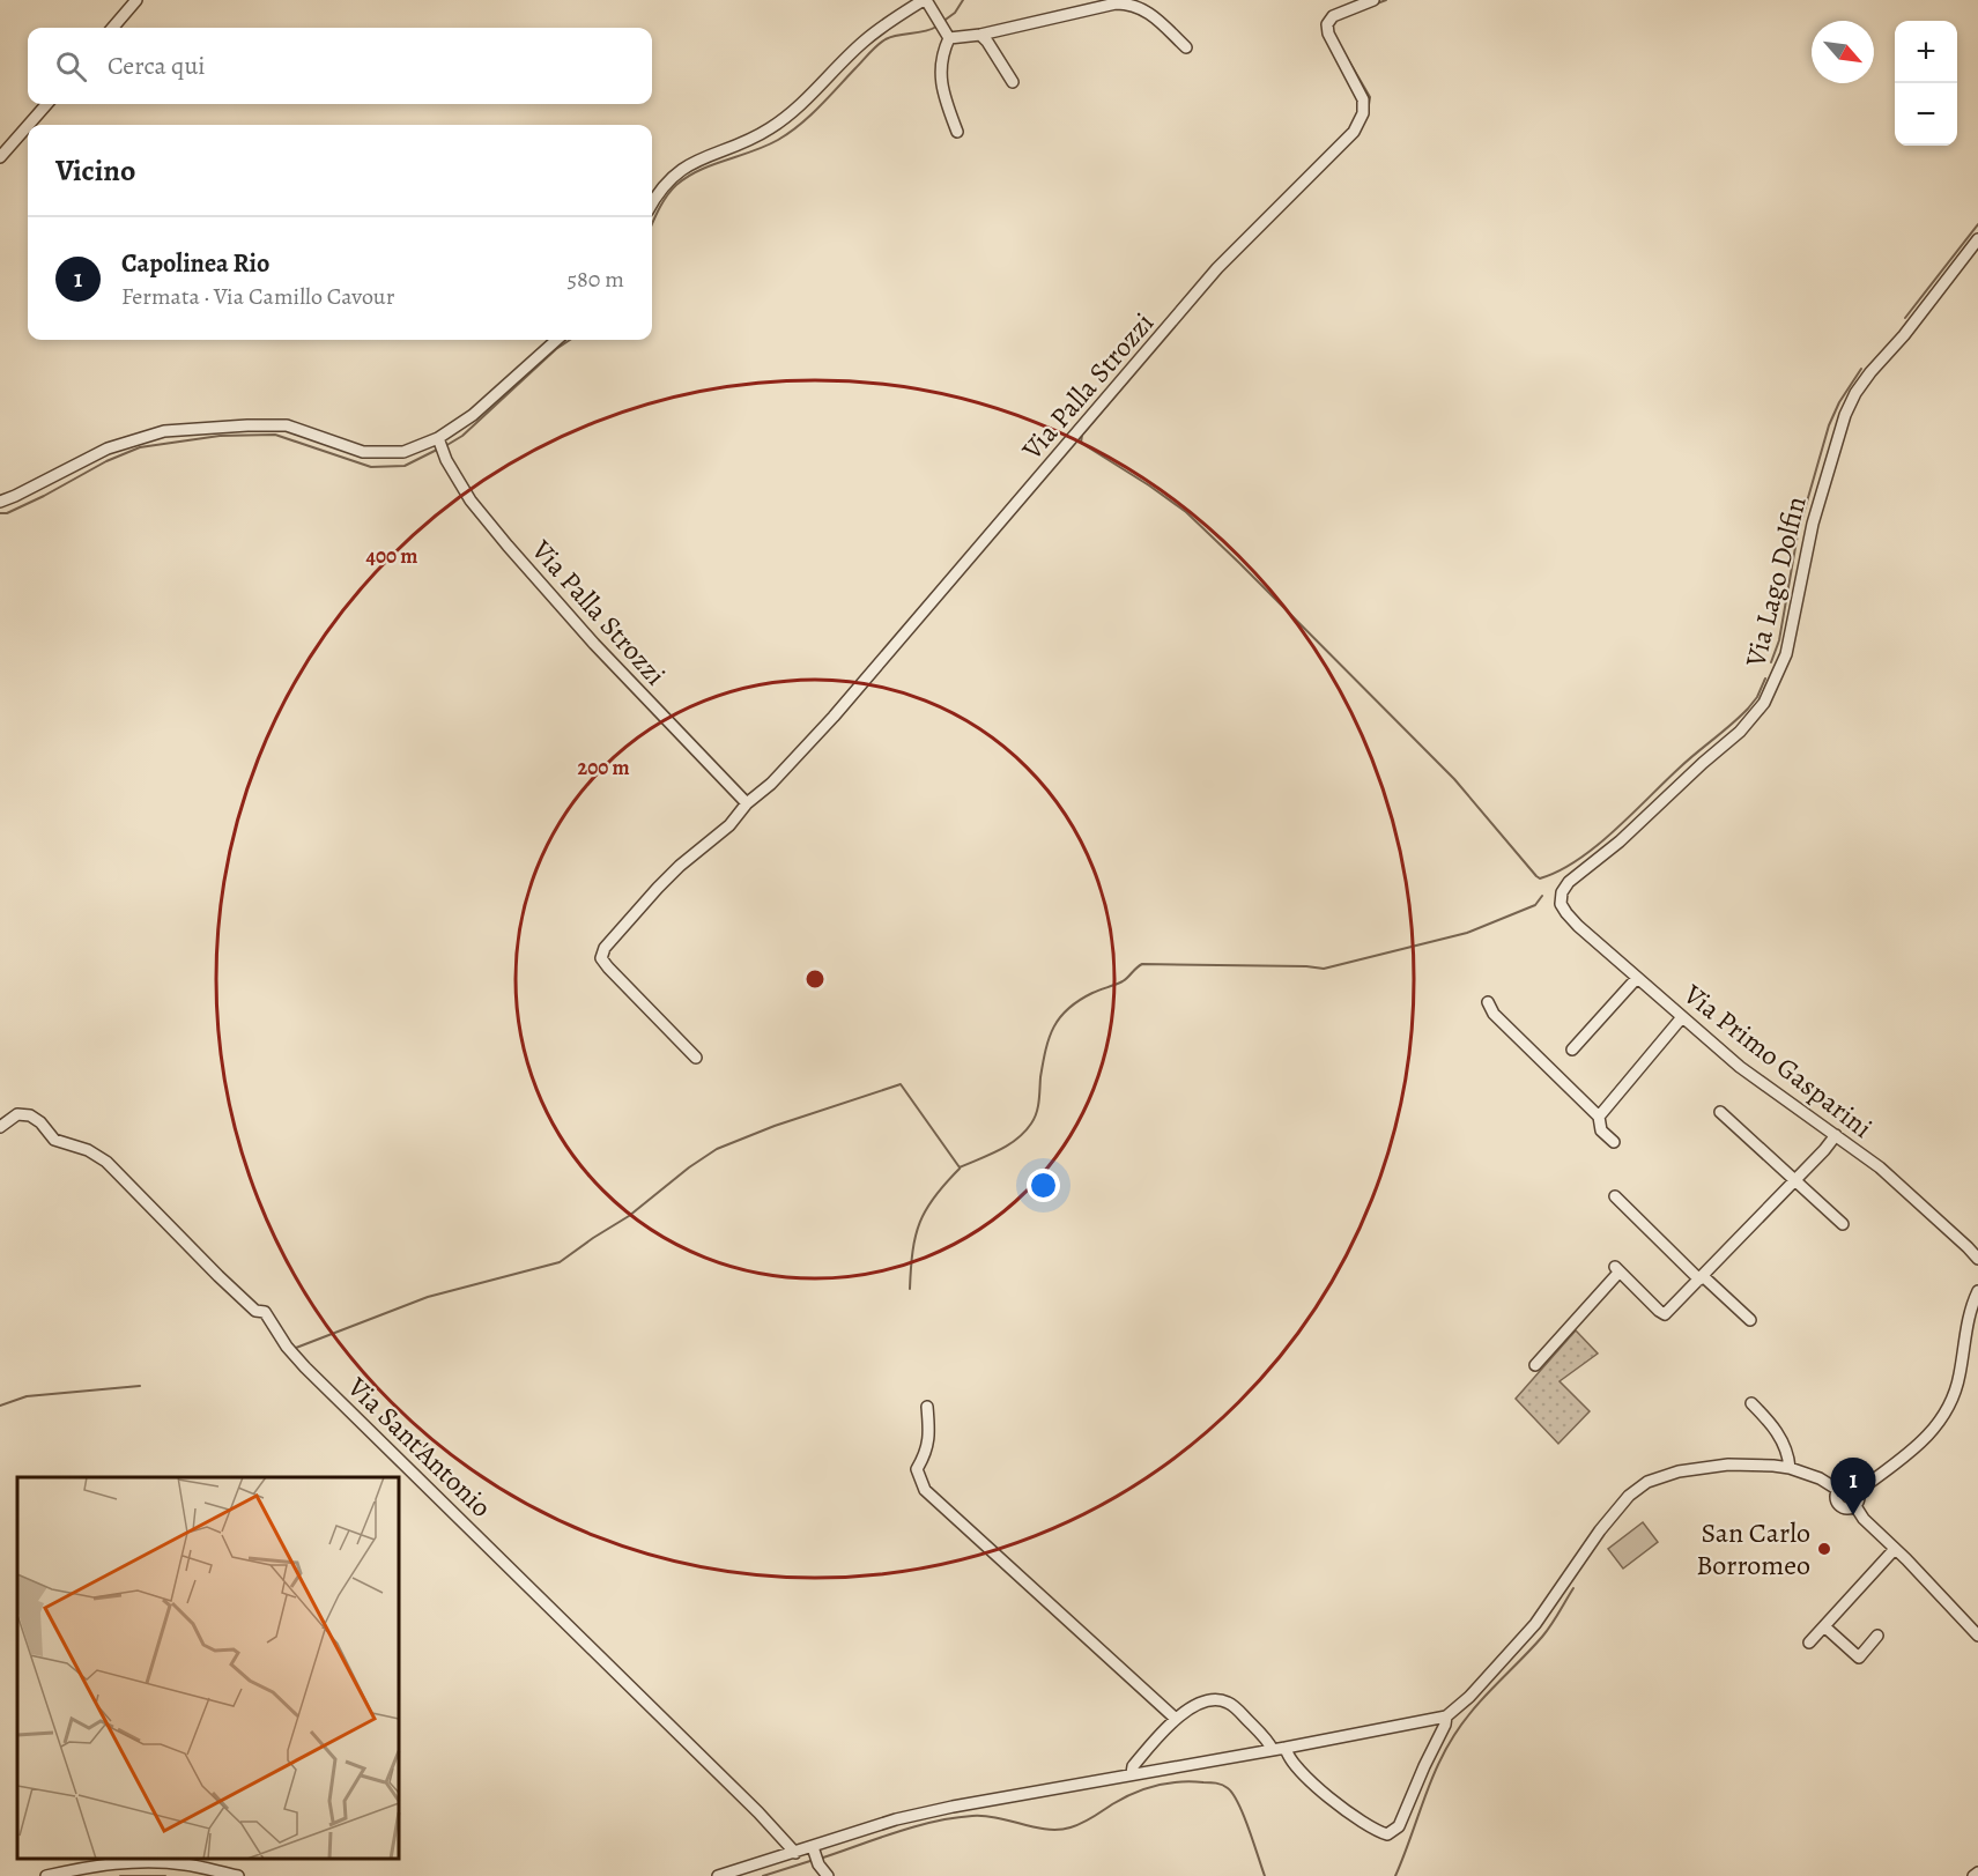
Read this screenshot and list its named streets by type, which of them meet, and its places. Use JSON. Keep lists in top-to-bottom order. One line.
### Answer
{"streets":{"street":["Via Palla Strozzi","Via Lago Dolfin","Via Primo Gasparini","Via Sant'Antonio"]},"crossings":[["Via Lago Dolfin","Via Primo Gasparini"]],"places":["San Carlo Borromeo"],"north":"bottom right","page":{"map_buttons":["+","−"],"search":"Cerca qui","heading":"Vicino","list":[{"mark":"1","name":"Capolinea Rio","note":"Fermata · Via Camillo Cavour","value":"580 m"}],"pins":"1"},"rings":["400 m","200 m"]}
